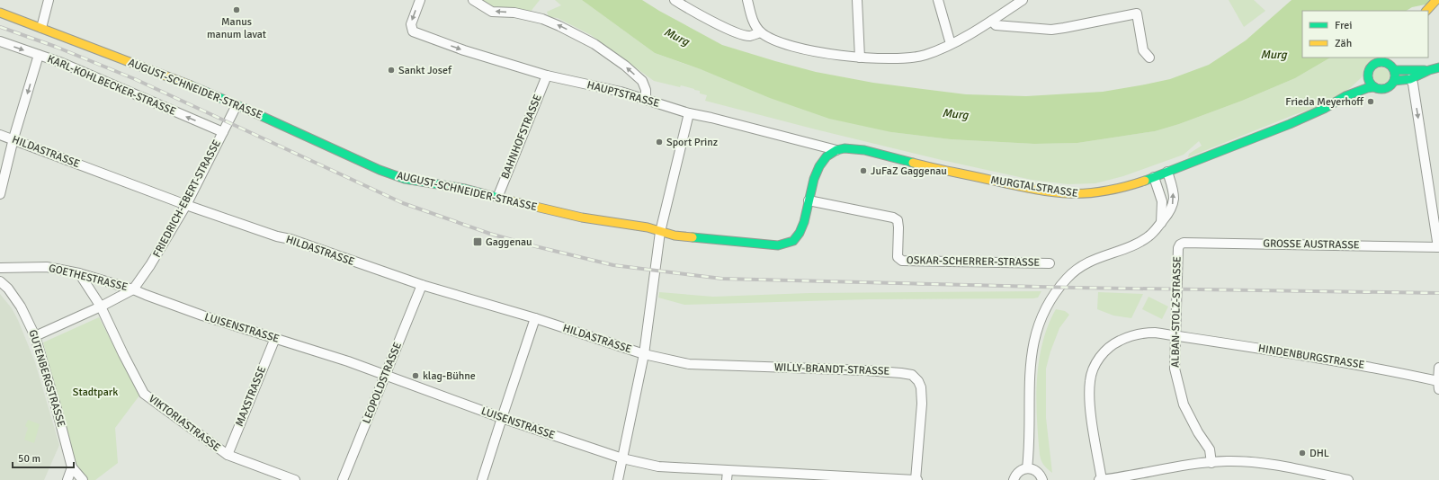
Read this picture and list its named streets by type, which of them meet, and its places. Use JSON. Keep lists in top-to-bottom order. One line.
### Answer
{"streets":{"street":["KARL-KOHLBECKER-STRASSE","AUGUST-SCHNEIDER-STRASSE","HAUPTSTRASSE","BAHNHOFSTRASSE","HILDASTRASSE","MURGTALSTRASSE","FRIEDRICH-EBERT-STRASSE","GROSSE AUSTRASSE","OSKAR-SCHERRER-STRASSE","GOETHESTRASSE","ALBAN-STOLZ-STRASSE","LUISENSTRASSE","HINDENBURGSTRASSE","WILLY-BRANDT-STRASSE","GUTENBERGSTRASSE","LEOPOLDSTRASSE","MAXSTRASSE","VIKTORIASTRASSE"]},"crossings":[["KARL-KOHLBECKER-STRASSE","FRIEDRICH-EBERT-STRASSE"],["AUGUST-SCHNEIDER-STRASSE","HAUPTSTRASSE"],["AUGUST-SCHNEIDER-STRASSE","BAHNHOFSTRASSE"],["AUGUST-SCHNEIDER-STRASSE","MURGTALSTRASSE"],["AUGUST-SCHNEIDER-STRASSE","FRIEDRICH-EBERT-STRASSE"],["AUGUST-SCHNEIDER-STRASSE","OSKAR-SCHERRER-STRASSE"],["HAUPTSTRASSE","BAHNHOFSTRASSE"],["HAUPTSTRASSE","MURGTALSTRASSE"],["HILDASTRASSE","FRIEDRICH-EBERT-STRASSE"],["HILDASTRASSE","WILLY-BRANDT-STRASSE"],["HILDASTRASSE","LEOPOLDSTRASSE"],["FRIEDRICH-EBERT-STRASSE","GOETHESTRASSE"],["FRIEDRICH-EBERT-STRASSE","LUISENSTRASSE"],["FRIEDRICH-EBERT-STRASSE","GUTENBERGSTRASSE"],["FRIEDRICH-EBERT-STRASSE","VIKTORIASTRASSE"],["GROSSE AUSTRASSE","ALBAN-STOLZ-STRASSE"],["GOETHESTRASSE","LUISENSTRASSE"],["GOETHESTRASSE","VIKTORIASTRASSE"],["ALBAN-STOLZ-STRASSE","HINDENBURGSTRASSE"],["LUISENSTRASSE","WILLY-BRANDT-STRASSE"],["LUISENSTRASSE","LEOPOLDSTRASSE"],["LUISENSTRASSE","MAXSTRASSE"],["MAXSTRASSE","VIKTORIASTRASSE"]],"water":["Murg"],"parks":["Stadtpark"],"places":{"other":["Manus manum lavat","Sankt Josef","Frieda Meyerhoff","Sport Prinz","JuFaZ Gaggenau","klag-Bühne","DHL"],"transit":["Gaggenau"]},"legend":["Frei","Zäh"],"scale_bar":"50 m"}
